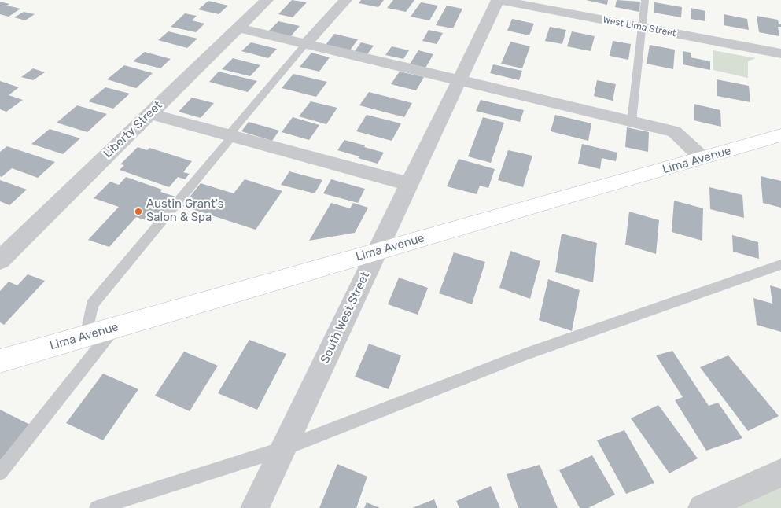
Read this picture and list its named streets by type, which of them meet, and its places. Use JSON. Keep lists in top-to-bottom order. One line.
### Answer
{"streets":{"main road":["Lima Avenue"],"street":["West Lima Street","Liberty Street","South West Street"]},"crossings":[["West Lima Street","South West Street"],["Lima Avenue","South West Street"]],"places":["Austin Grant's Salon & Spa"]}
